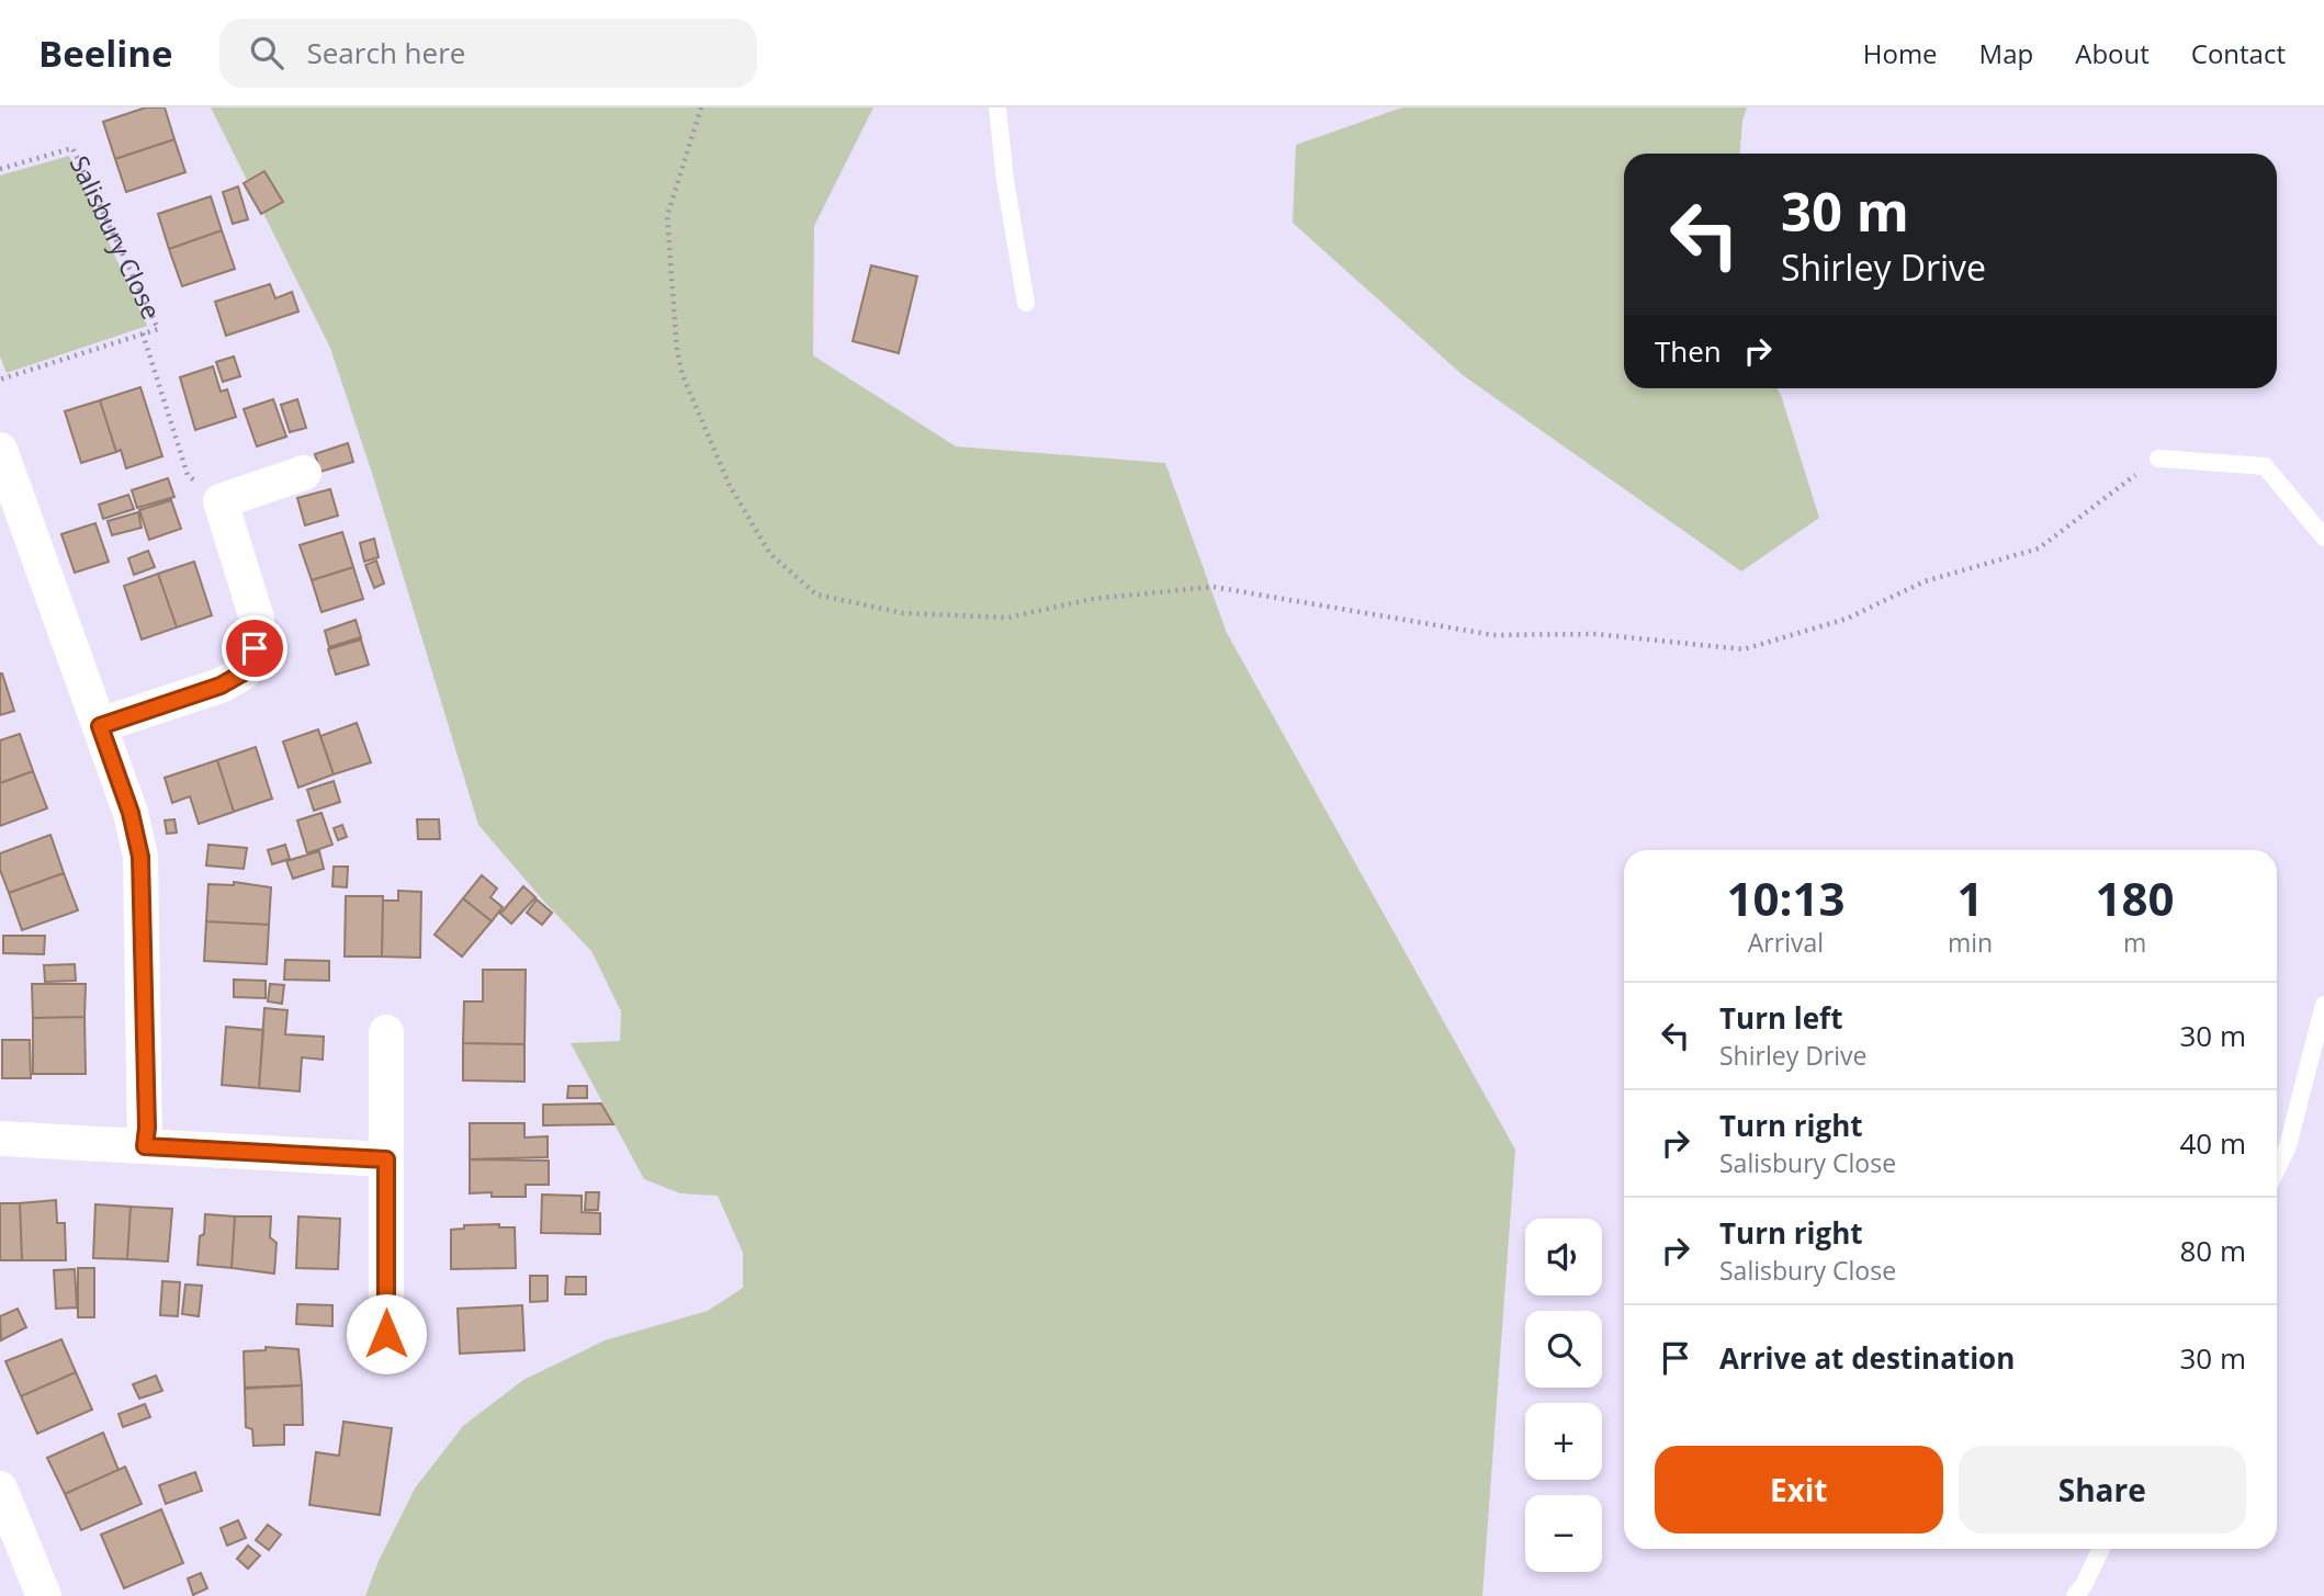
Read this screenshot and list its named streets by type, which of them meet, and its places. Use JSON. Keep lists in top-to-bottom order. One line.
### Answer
{"streets":{"path":["Salisbury Close"]},"page":{"header":"Beeline","search":"Search here","nav":["Home","Map","About","Contact"],"turn":["30 m","Shirley Drive"],"then":"Then","eta":["10:13","Arrival","1","min","180","m"],"list":[{"name":"Turn left","note":"Shirley Drive","value":"30 m"},{"name":"Turn right","note":"Salisbury Close","value":"40 m"},{"name":"Turn right","note":"Salisbury Close","value":"80 m"},{"name":"Arrive at destination","value":"30 m"}],"map_buttons":["+","−"],"buttons":["Exit","Share"]}}
